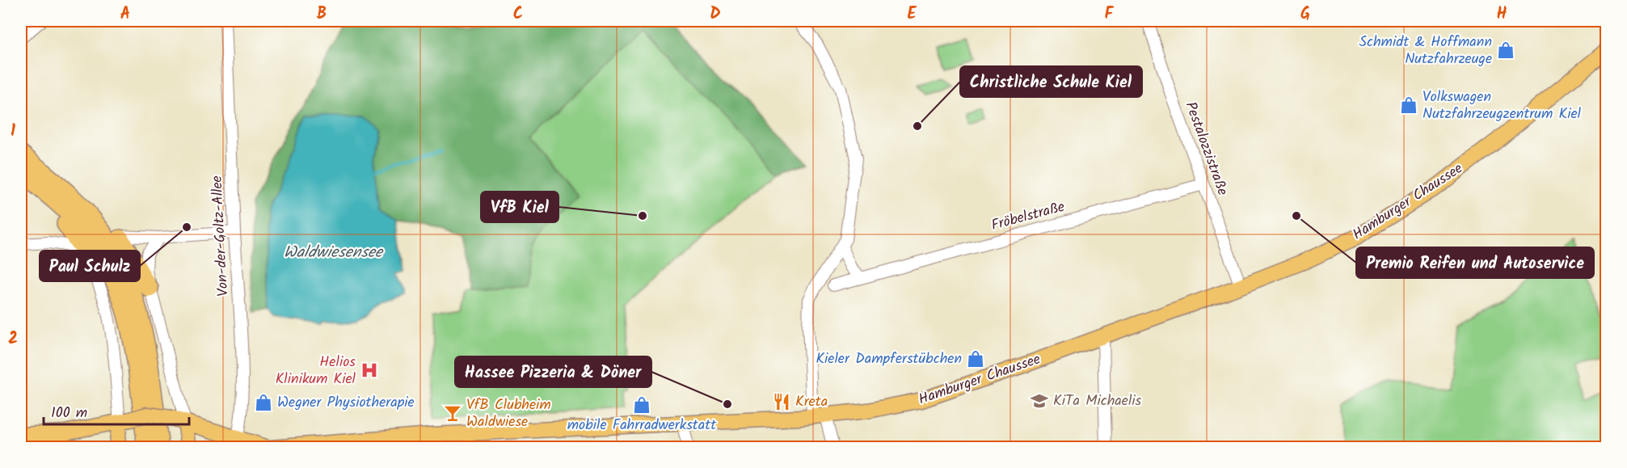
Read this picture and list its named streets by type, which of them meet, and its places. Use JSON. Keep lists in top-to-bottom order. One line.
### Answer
{"streets":{"main road":["Hamburger Chaussee"],"street":["Pestalozzistraße","Fröbelstraße","Von-der-Goltz-Allee"]},"crossings":[["Pestalozzistraße","Hamburger Chaussee"],["Pestalozzistraße","Fröbelstraße"],["Hamburger Chaussee","Von-der-Goltz-Allee"]],"water":["Waldwiesensee"],"places":{"shop":["Schmidt & Hoffmann Nutzfahrzeuge","Volkswagen Nutzfahrzeugzentrum Kiel","Kieler Dampferstübchen","Wegner Physiotherapie","mobile Fahrradwerkstatt"],"other":["Christliche Schule Kiel","VfB Kiel","Premio Reifen und Autoservice","Paul Schulz","Hassee Pizzeria & Döner"],"hospital":["Helios Klinikum Kiel"],"school or university":["KiTa Michaelis"],"restaurant":["Kreta"],"bar":["VfB Clubheim Waldwiese"]},"scale_bar":"100 m","grid":{"columns":["A","B","C","D","E","F","G","H"],"rows":["1","2"]}}
